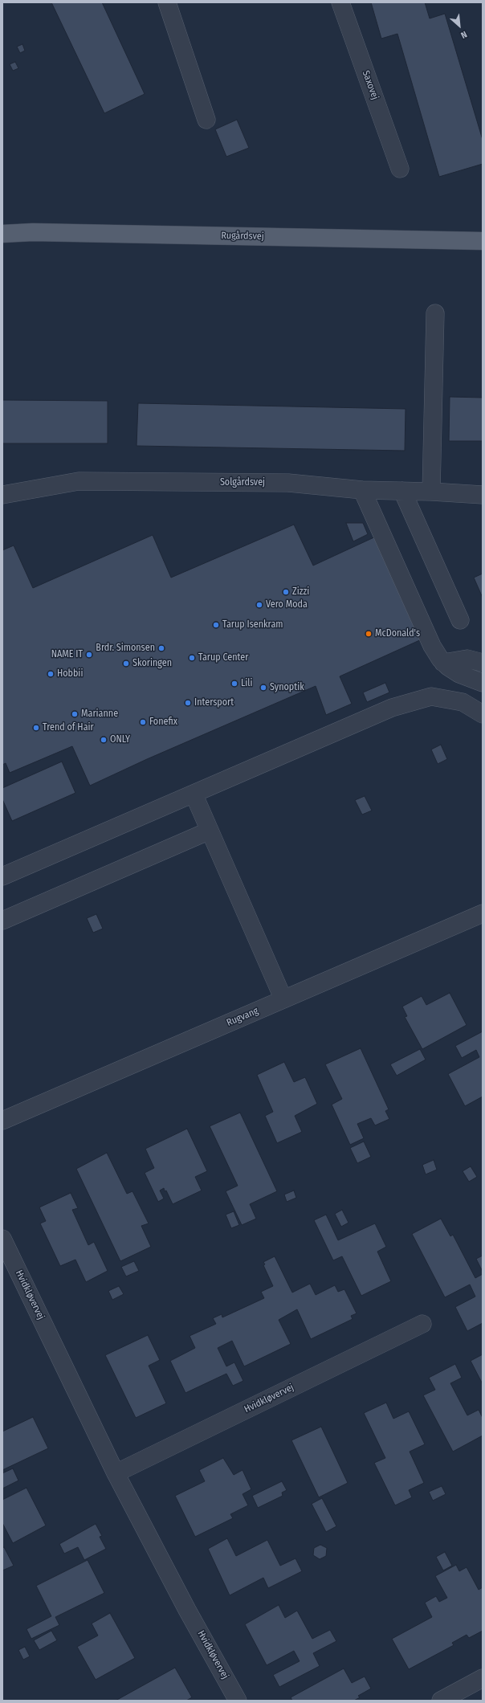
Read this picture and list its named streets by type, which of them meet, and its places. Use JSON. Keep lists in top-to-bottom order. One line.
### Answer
{"streets":{"main road":["Rugårdsvej"],"street":["Saxovej","Solgårdsvej","Rugvang","Hvidkløvervej"]},"places":["Zizzi","Vero Moda","Tarup Isenkram","McDonald's","Brdr. Simonsen","NAME IT","Tarup Center","Skoringen","Hobbii","Lili","Synoptik","Intersport","Marianne","Fonefix","Trend of Hair","ONLY"],"north":"bottom right"}
